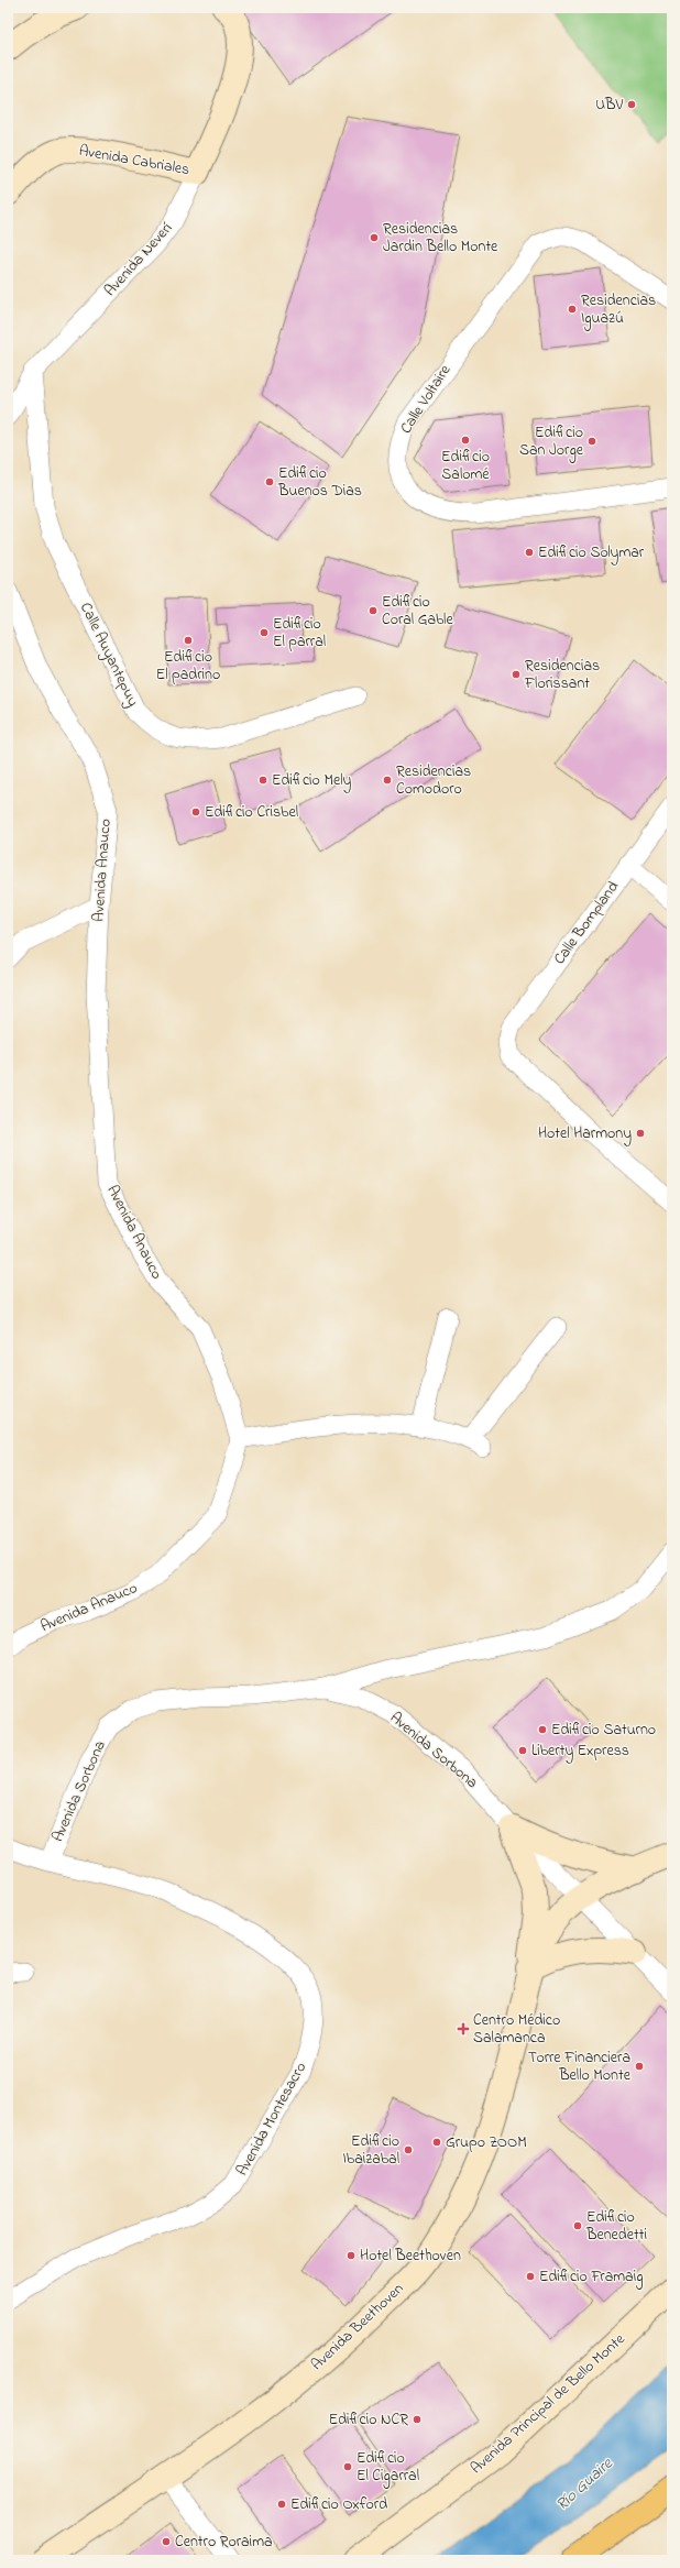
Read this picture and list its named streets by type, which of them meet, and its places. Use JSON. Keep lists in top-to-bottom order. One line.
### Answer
{"streets":{"street":["Avenida Cabriales","Avenida Neverí","Calle Voltaire","Calle Auyantepuy","Avenida Anauco","Calle Bompland","Avenida Sorbona","Avenida Montesacro","Avenida Beethoven","Avenida Principal de Bello Monte"]},"crossings":[["Avenida Cabriales","Avenida Neverí"],["Avenida Neverí","Calle Auyantepuy"],["Avenida Sorbona","Avenida Montesacro"],["Avenida Sorbona","Avenida Beethoven"]],"water":["Río Guaire"],"places":{"other":["UBV","Residencias Jardin Bello Monte","Residencias Iguazú","Edificio Salomé","Edificio San Jorge","Edificio Buenos Dias","Edificio Solymar","Edificio Coral Gable","Edificio El parral","Edificio El padrino","Residencias Florissant","Edificio Mely","Residencias Comodoro","Edificio Crisbel","Hotel Harmony","Edificio Saturno","Liberty Express","Torre Financiera Bello Monte","Grupo ZOOM","Edificio Ibaizabal","Edificio Benedetti","Hotel Beethoven","Edificio Framaig","Edificio NCR","Edificio El Cigarral","Edificio Oxford","Centro Roraima"],"health":["Centro Médico Salamanca"]}}
